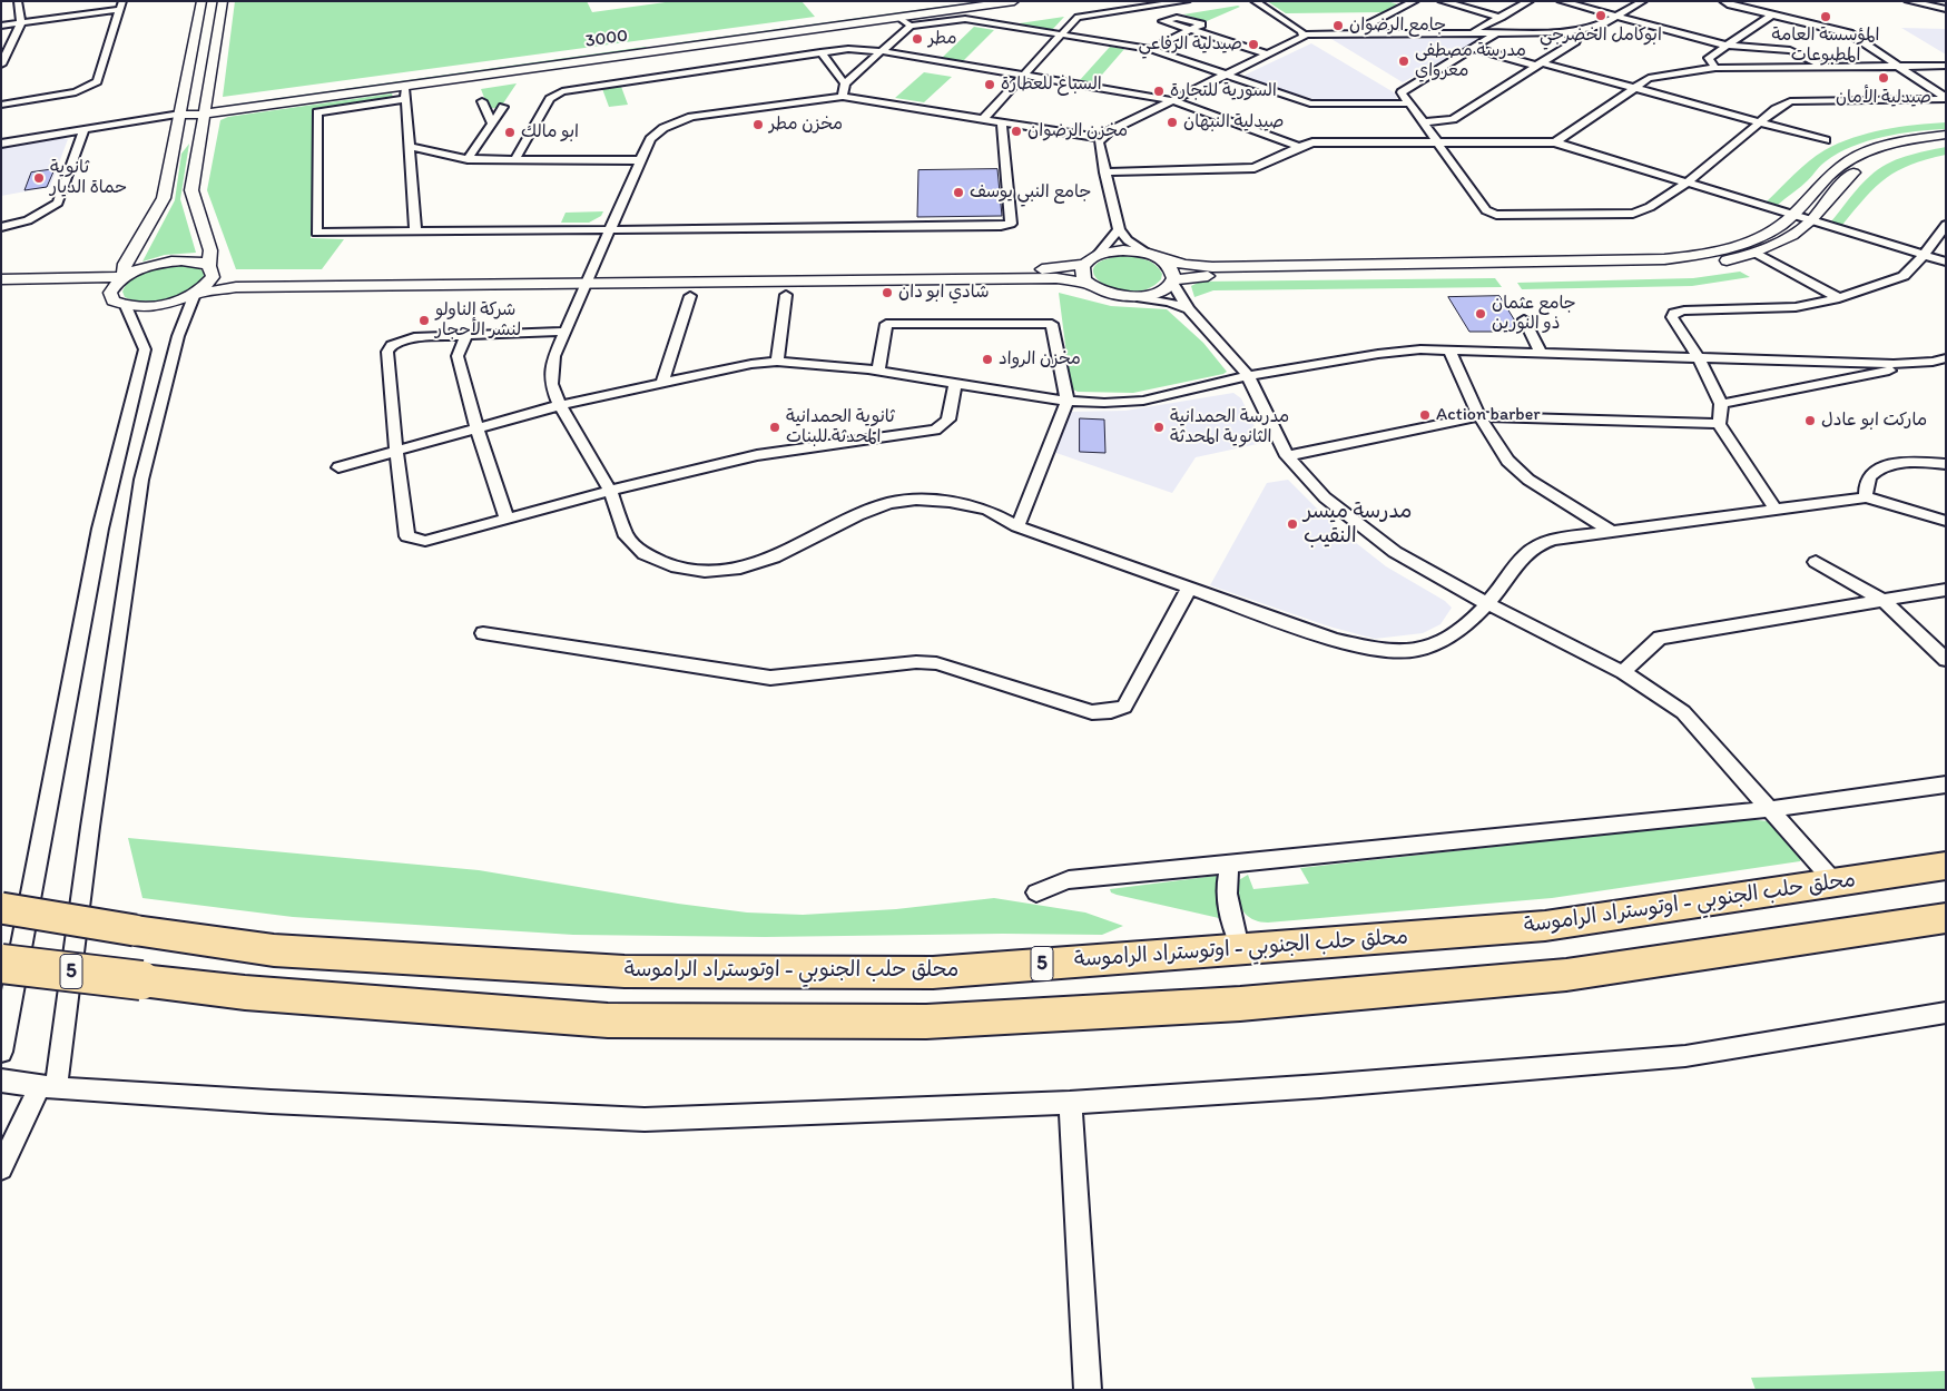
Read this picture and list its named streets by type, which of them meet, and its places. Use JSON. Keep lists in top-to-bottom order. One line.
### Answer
{"streets":{"highway":["محلق حلب الجنوبي - اوتوستراد الراموسة","5"],"street":["3000"]},"places":["ابوكامل الخضرجي","المؤسسة العامة المطبوعات","جامع الرضوان","مطر","صيدلية الرفاعي","مدرسة مصطفى معرواي","صيدلية الأمان","السباغ للعطارة","السورية للتجارة","صيدلية النبهان","مخزن مطر","مخزن الرضوان","ابو مالك","ثانوية حماة الديار","جامع النبي يوسف","شادي ابو دان","جامع عثمان ذو النورين","شركة الناولو لنشر الأحجار","مخزن الرواد","Action barber","ماركت ابو عادل","ثانوية الحمدانية المحدثة للبنات","مدرسة الحمدانية الثانوية المحدثة","مدرسة ميسر النقيب"]}
